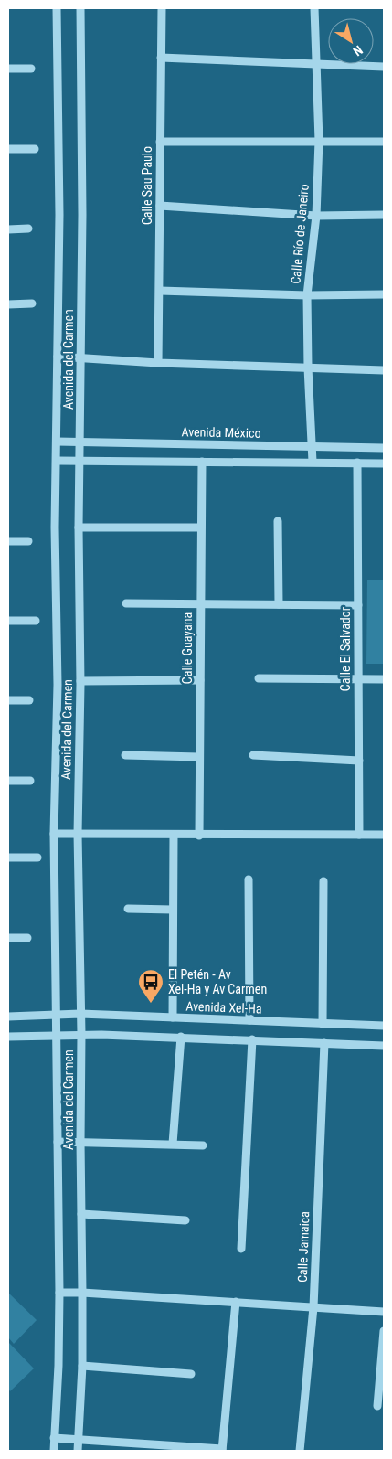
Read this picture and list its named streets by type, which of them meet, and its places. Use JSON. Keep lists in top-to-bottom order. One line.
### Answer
{"streets":{"street":["Calle Sau Paulo","Calle Río de Janeiro","Avenida del Carmen","Avenida México","Calle Guayana","Calle El Salvador","Avenida Xel-Ha","Calle Jamaica"]},"crossings":[["Calle Río de Janeiro","Avenida México"],["Avenida del Carmen","Avenida México"],["Avenida del Carmen","Avenida Xel-Ha"]],"places":{"bus stop":["El Petén - Av Xel-Ha y Av Carmen"]},"north":"bottom right"}
